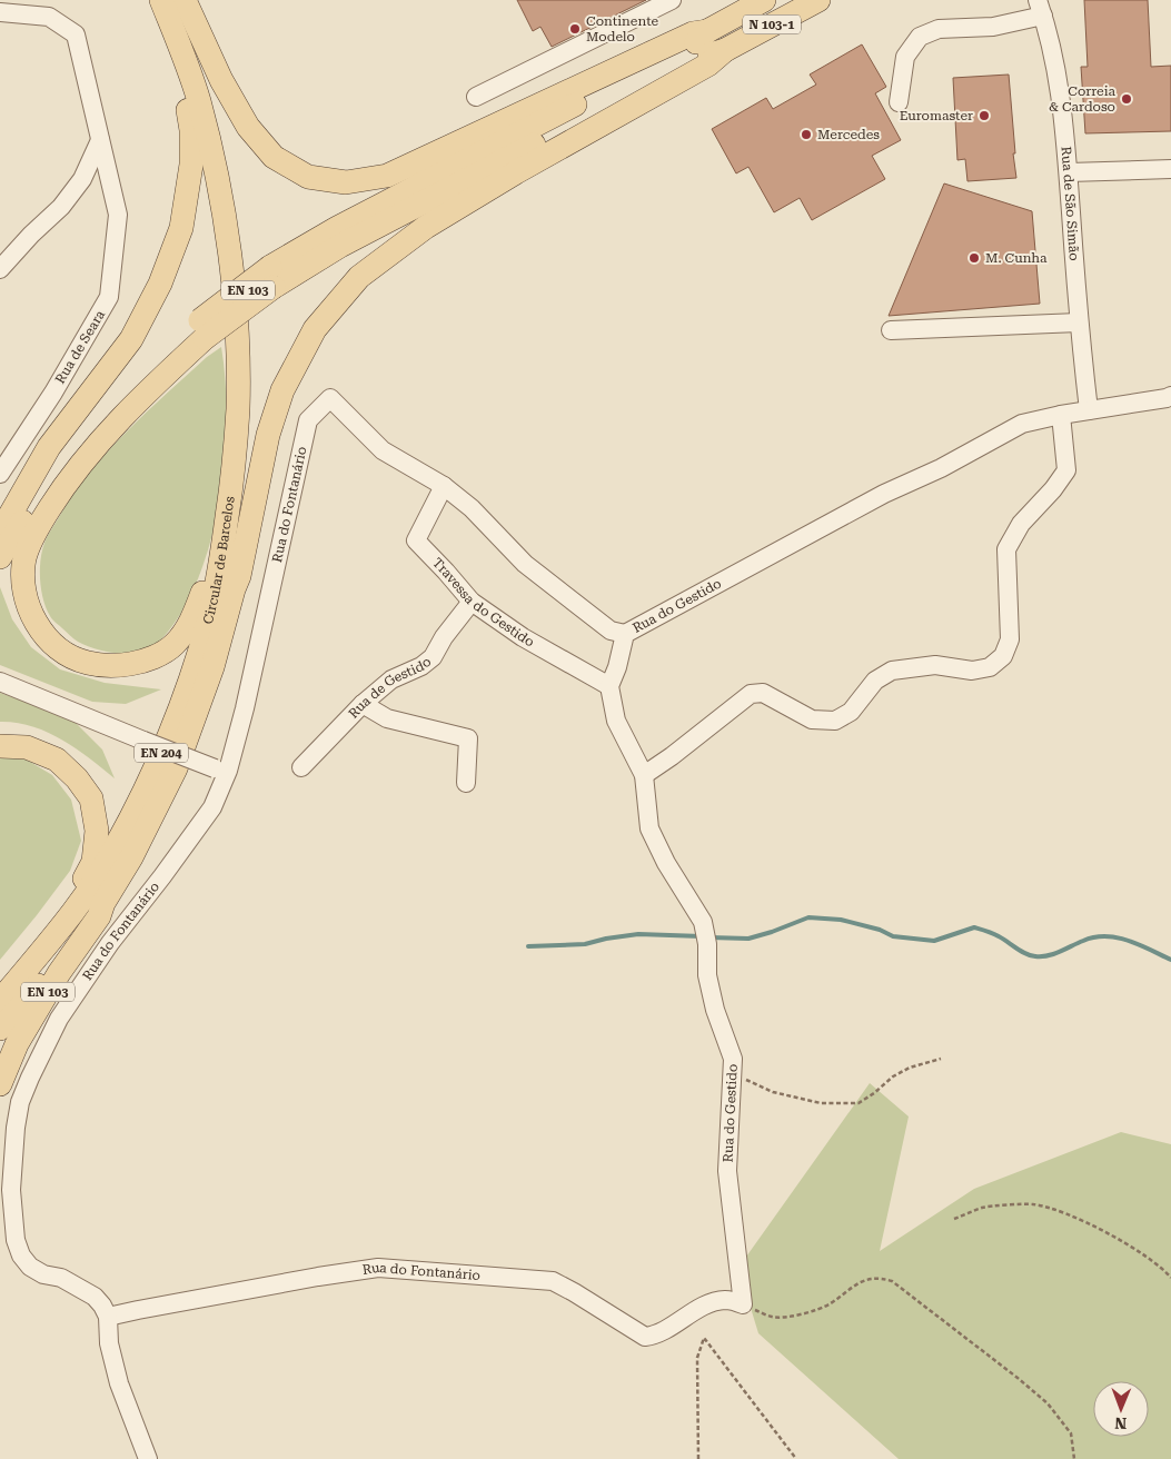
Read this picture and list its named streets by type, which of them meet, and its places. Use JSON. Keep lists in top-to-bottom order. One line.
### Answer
{"streets":{"main road":["N 103-1","EN 103","Circular de Barcelos","EN 204"],"street":["Rua de São Simão","Rua de Seara","Rua do Fontanário","Travessa do Gestido","Rua do Gestido","Rua de Gestido"]},"crossings":[["Rua de São Simão","Rua do Gestido"],["Rua do Fontanário","Travessa do Gestido"],["Rua do Fontanário","Rua do Gestido"],["Travessa do Gestido","Rua do Gestido"],["Travessa do Gestido","Rua de Gestido"]],"places":["Continente Modelo","Correia & Cardoso","Euromaster","Mercedes","M. Cunha"],"north":"bottom"}
